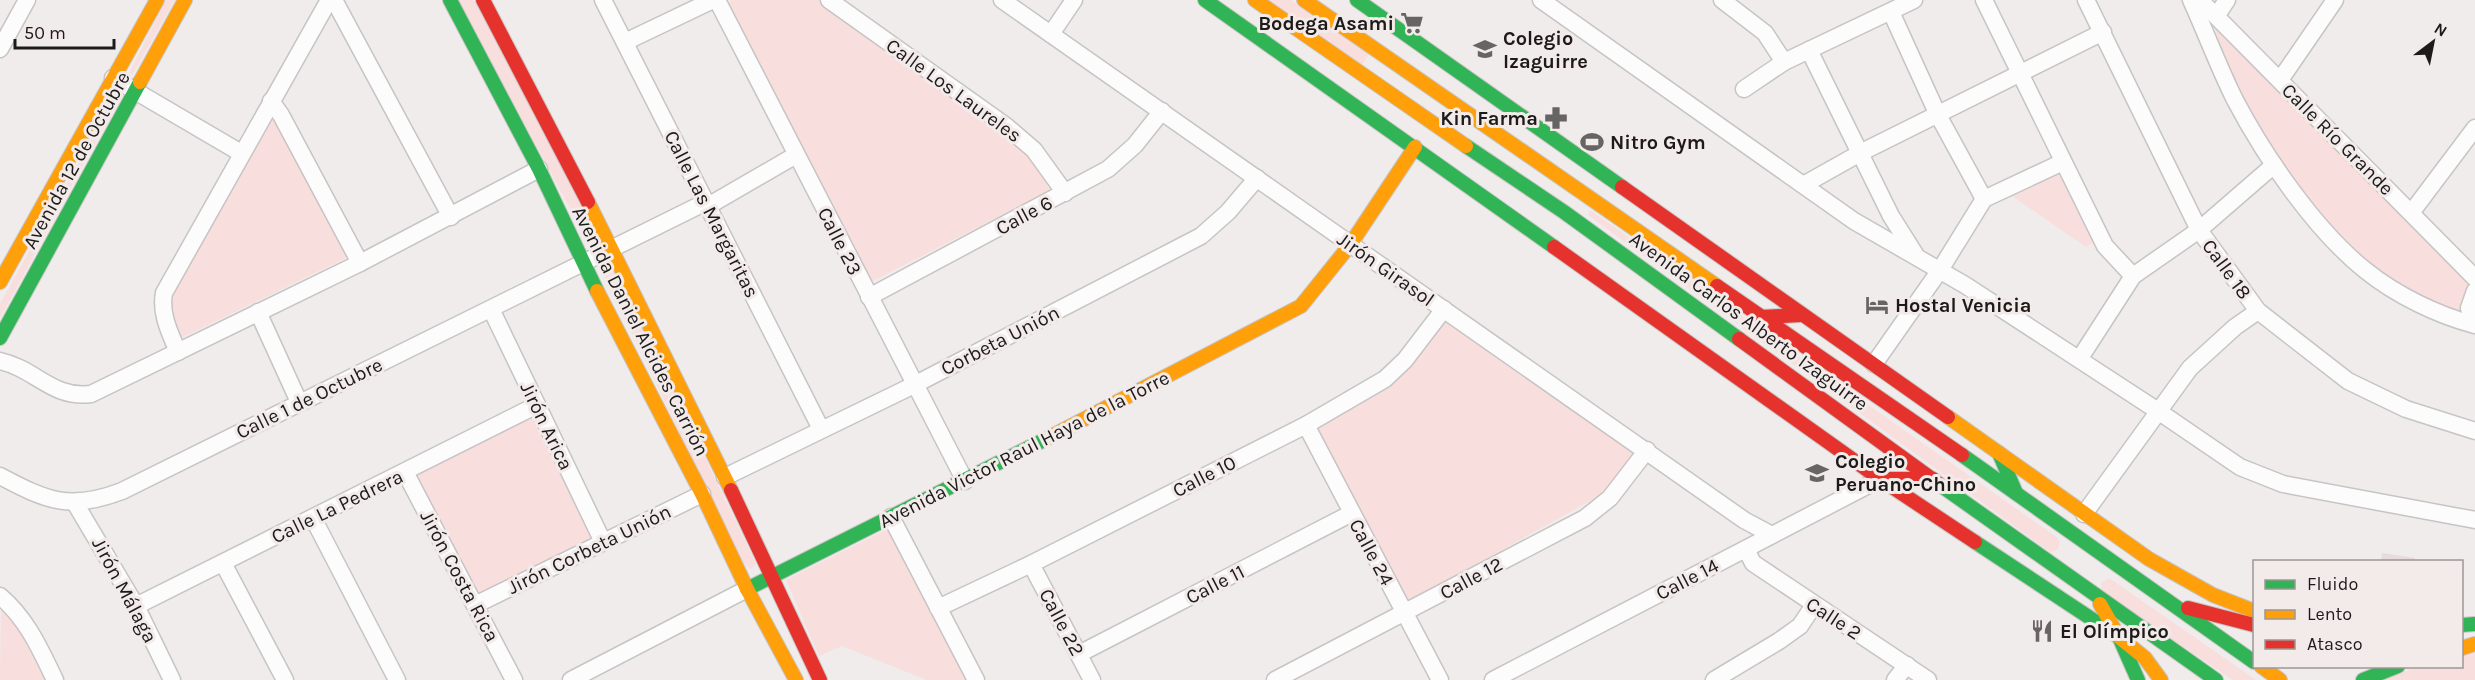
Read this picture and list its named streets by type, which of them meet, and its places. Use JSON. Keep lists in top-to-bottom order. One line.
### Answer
{"streets":{"street":["Calle Los Laureles","Calle Río Grande","Avenida 12 de Octubre","Calle Las Margaritas","Calle 6","Calle 23","Jirón Girasol","Calle 18","Avenida Carlos Alberto Izaguirre","Avenida Daniel Alcides Carrión","Corbeta Unión","Calle 1 de Octubre","Jirón Arica","Avenida Victor Raul Haya de la Torre","Calle 10","Calle La Pedrera","Jirón Corbeta Unión","Calle 24","Jirón Costa Rica","Calle 12","Calle 14","Calle 11","Jirón Málaga","Calle 2","Calle 22"]},"crossings":[["Calle Los Laureles","Calle 6"],["Calle Las Margaritas","Corbeta Unión"],["Calle Las Margaritas","Calle 1 de Octubre"],["Calle 6","Calle 23"],["Calle 6","Jirón Girasol"],["Calle 23","Corbeta Unión"],["Calle 23","Calle 1 de Octubre"],["Calle 23","Avenida Victor Raul Haya de la Torre"],["Jirón Girasol","Corbeta Unión"],["Jirón Girasol","Avenida Victor Raul Haya de la Torre"],["Jirón Girasol","Calle 10"],["Jirón Girasol","Calle 12"],["Jirón Girasol","Calle 14"],["Avenida Daniel Alcides Carrión","Corbeta Unión"],["Avenida Daniel Alcides Carrión","Calle 1 de Octubre"],["Avenida Daniel Alcides Carrión","Avenida Victor Raul Haya de la Torre"],["Avenida Daniel Alcides Carrión","Jirón Corbeta Unión"],["Calle 1 de Octubre","Jirón Arica"],["Calle 1 de Octubre","Jirón Málaga"],["Jirón Arica","Calle La Pedrera"],["Jirón Arica","Jirón Corbeta Unión"],["Calle 10","Calle 24"],["Calle 10","Calle 22"],["Calle La Pedrera","Jirón Costa Rica"],["Calle La Pedrera","Jirón Málaga"],["Jirón Corbeta Unión","Jirón Costa Rica"],["Calle 24","Calle 12"],["Calle 24","Calle 11"],["Calle 14","Calle 2"],["Calle 11","Calle 22"]],"places":{"supermarket":["Bodega Asami"],"school or university":["Colegio Izaguirre","Colegio Peruano-Chino"],"pharmacy":["Kin Farma"],"sports":["Nitro Gym"],"hotel":["Hostal Venicia"],"restaurant":["El Olímpico"]},"legend":["Fluido","Lento","Atasco"],"scale_bar":"50 m","north":"top right"}
